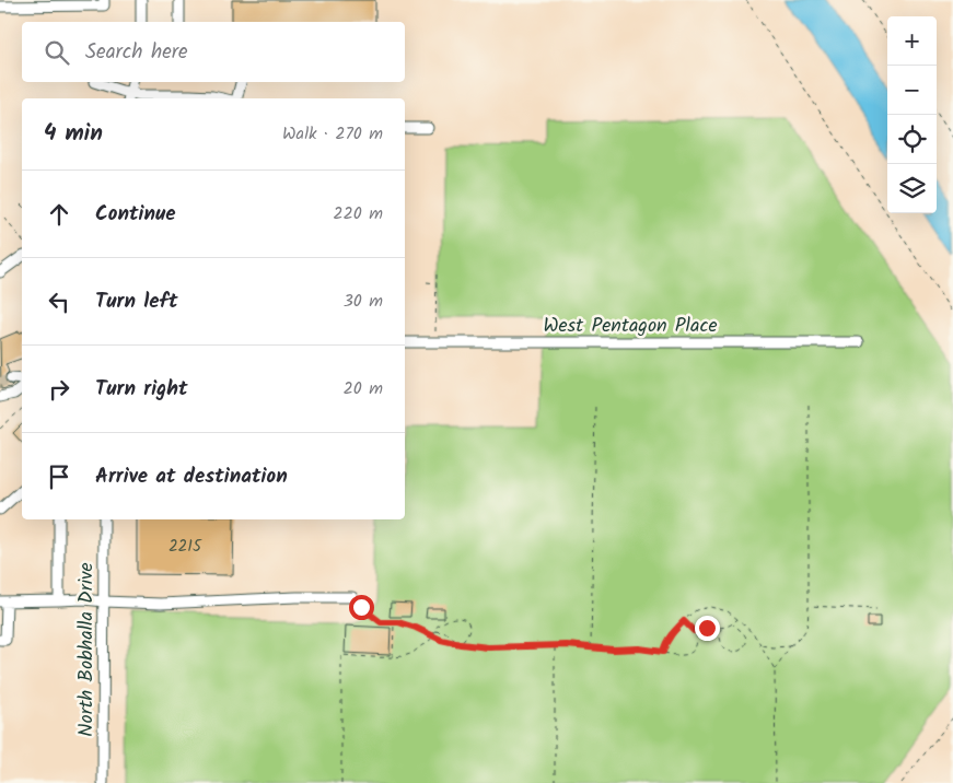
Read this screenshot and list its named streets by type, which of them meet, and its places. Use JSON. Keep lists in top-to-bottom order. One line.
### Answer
{"streets":{"street":["West Pentagon Place","North Bobhalla Drive"]},"house_numbers":["2215"],"page":{"map_buttons":["+","−"],"search":"Search here","heading":["4 min","Walk · 270 m"],"list":[["Continue","220 m"],["Turn left","30 m"],["Turn right","20 m"],"Arrive at destination"]}}
